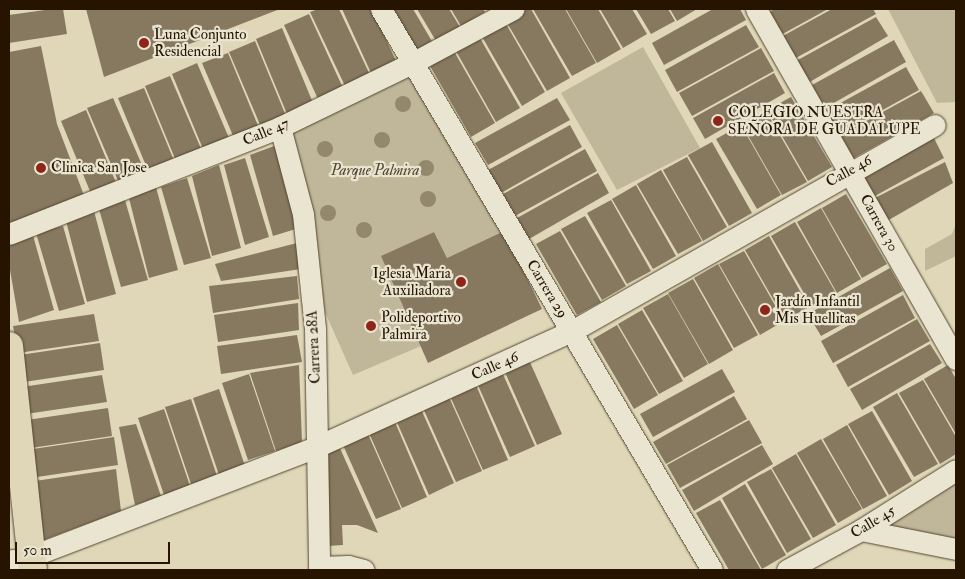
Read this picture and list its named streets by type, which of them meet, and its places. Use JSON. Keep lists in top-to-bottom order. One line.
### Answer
{"streets":{"street":["Calle 47","Calle 46","Carrera 30","Carrera 29","Carrera 28A","Calle 45"]},"crossings":[["Calle 47","Carrera 29"],["Calle 47","Carrera 28A"],["Calle 46","Carrera 30"],["Calle 46","Carrera 29"],["Calle 46","Carrera 28A"]],"parks":["Parque Palmira"],"places":["Luna Conjunto Residencial","COLEGIO NUESTRA SEÑORA DE GUADALUPE","Clinica San Jose","Iglesia Maria Auxiliadora","Jardín Infantil Mis Huellitas","Polideportivo Palmira"],"scale_bar":"50 m"}
